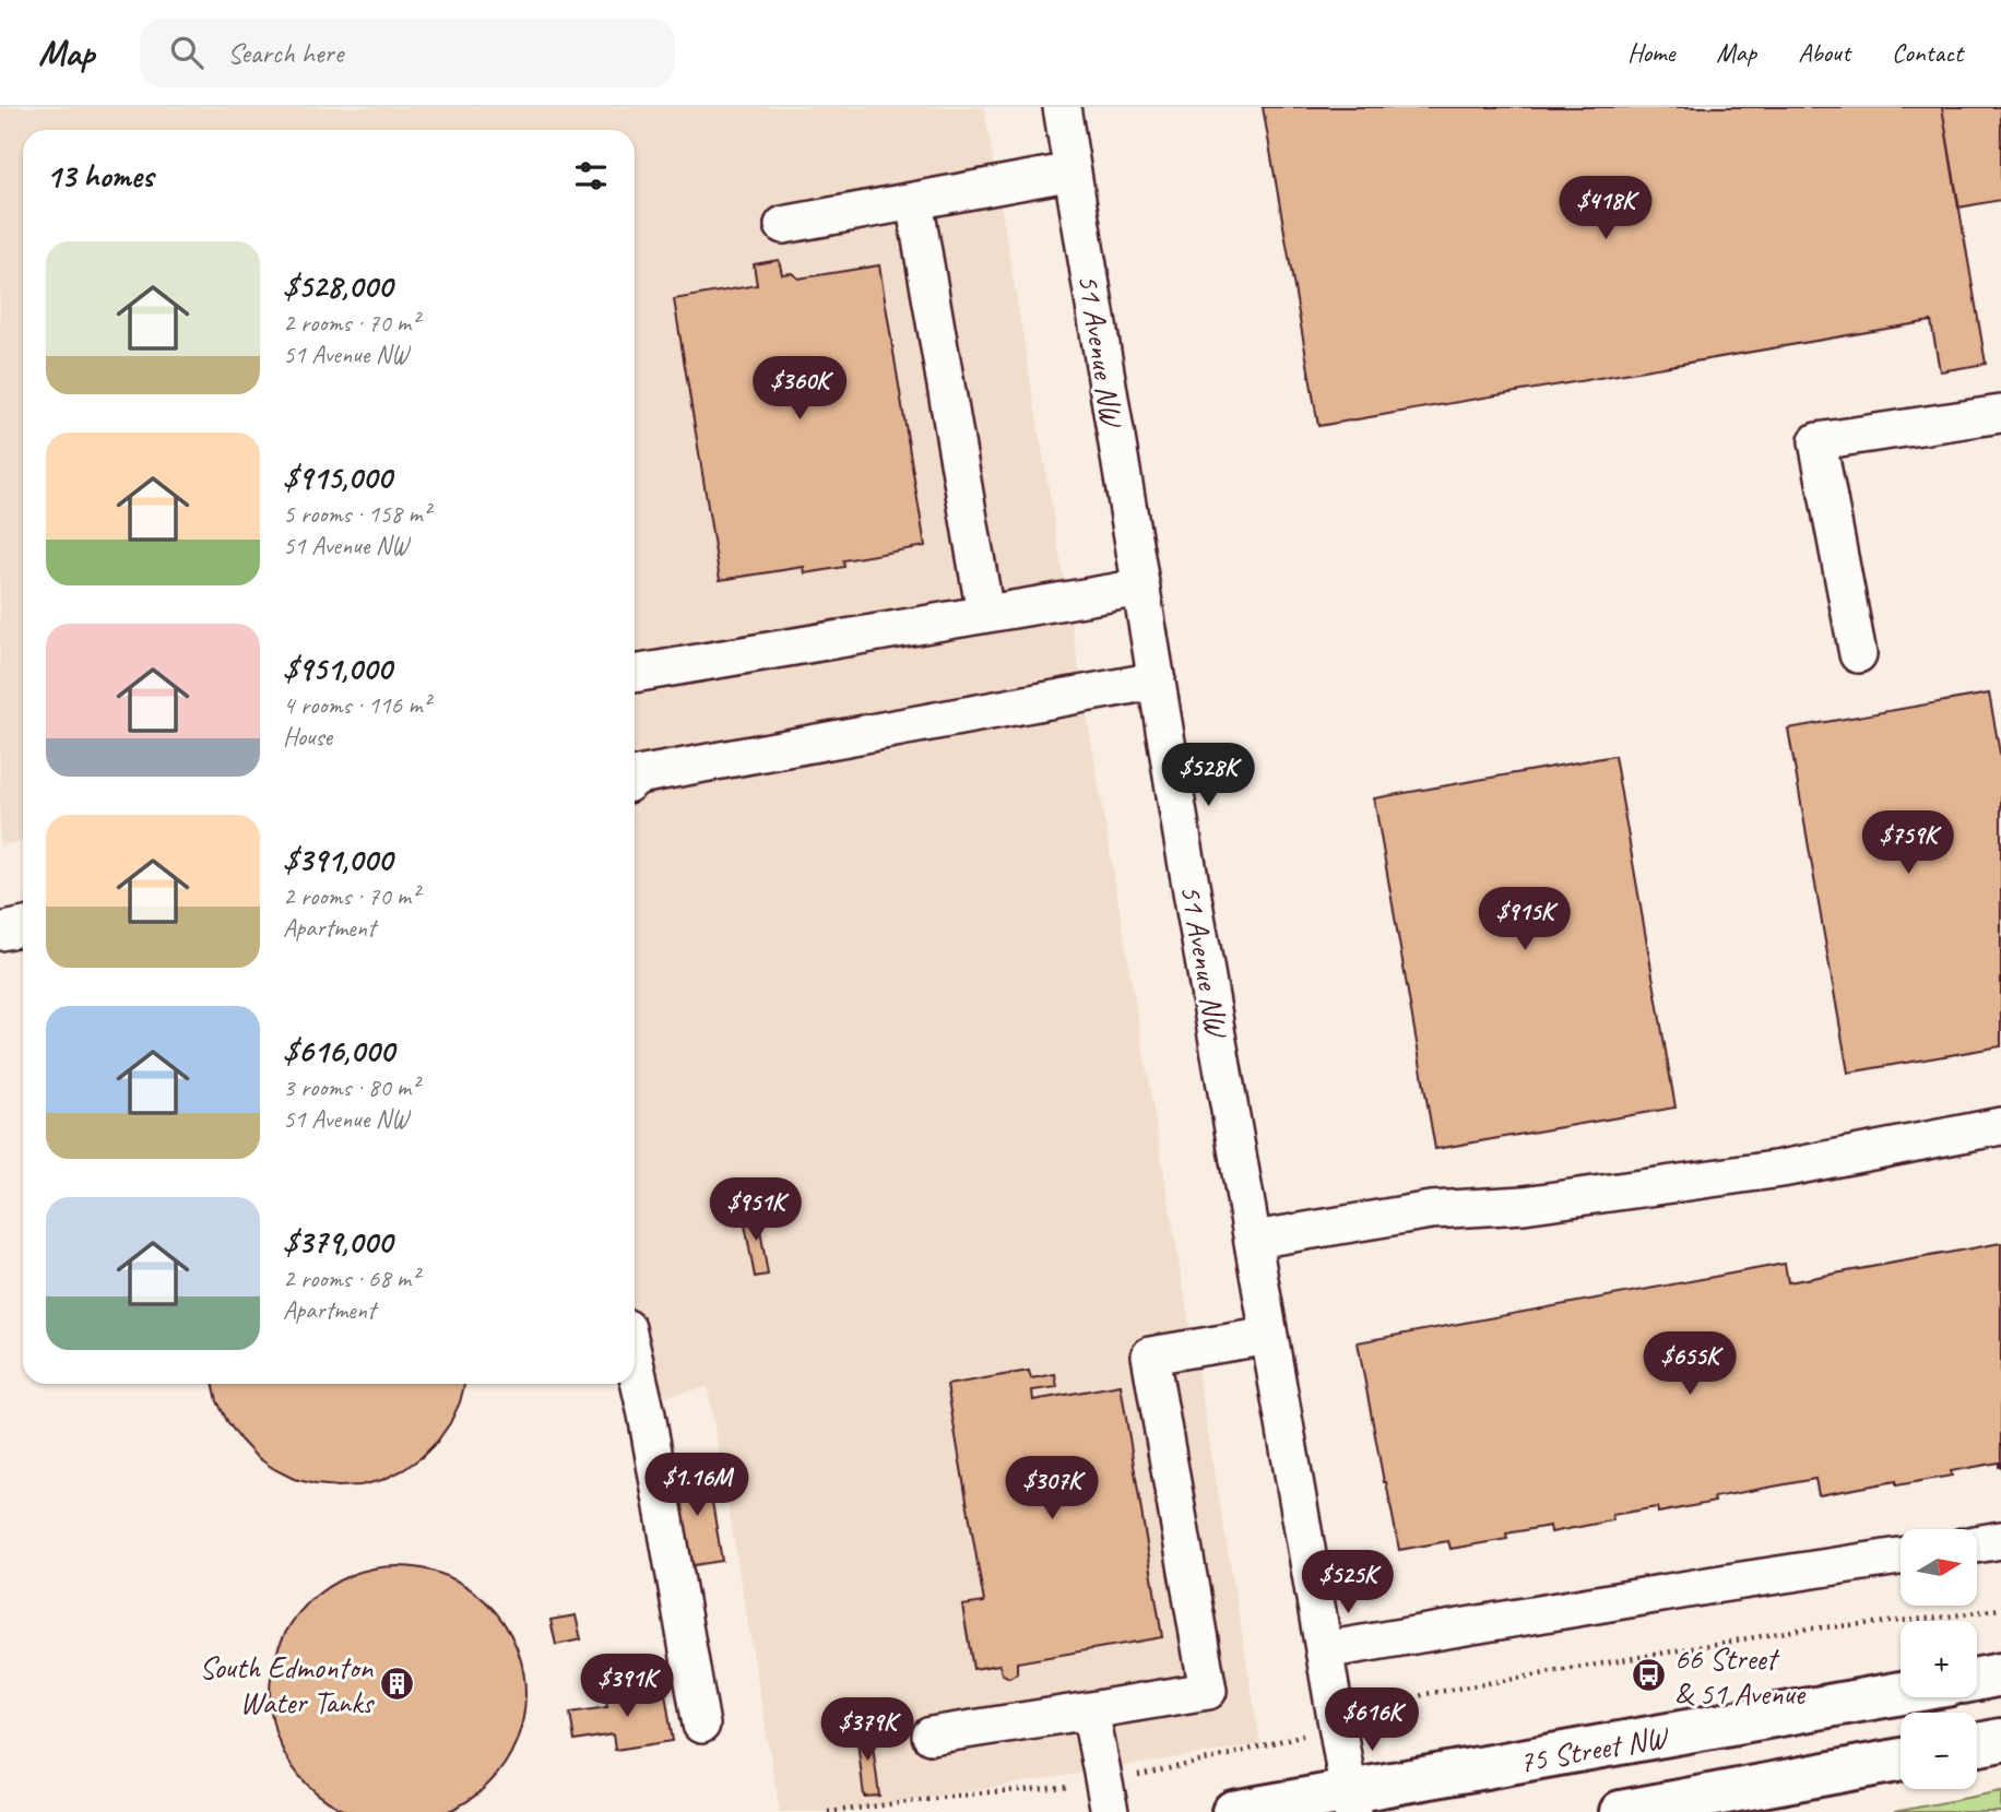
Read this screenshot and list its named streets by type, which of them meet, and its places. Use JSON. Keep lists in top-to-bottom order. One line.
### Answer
{"streets":{"main road":["75 Street NW"],"street":["51 Avenue NW"]},"crossings":[["51 Avenue NW","75 Street NW"]],"places":{"bus stop":["66 Street & 51 Avenue"],"building":["South Edmonton Water Tanks"]},"north":"right","page":{"header":"Map","search":"Search here","nav":["Home","Map","About","Contact"],"heading":"13 homes","price":["$418K","$360K","$528K","$759K","$915K","$951K","$655K","$1.16M","$307K","$525K","$391K","$616K","$379K"],"list":[{"name":"$528,000","note":"2 rooms · 70 m² · 51 Avenue NW"},{"name":"$915,000","note":"5 rooms · 158 m² · 51 Avenue NW"},{"name":"$951,000","note":"4 rooms · 116 m² · House"},{"name":"$391,000","note":"2 rooms · 70 m² · Apartment"},{"name":"$616,000","note":"3 rooms · 80 m² · 51 Avenue NW"},{"name":"$379,000","note":"2 rooms · 68 m² · Apartment"}],"map_buttons":["+","−"]}}
